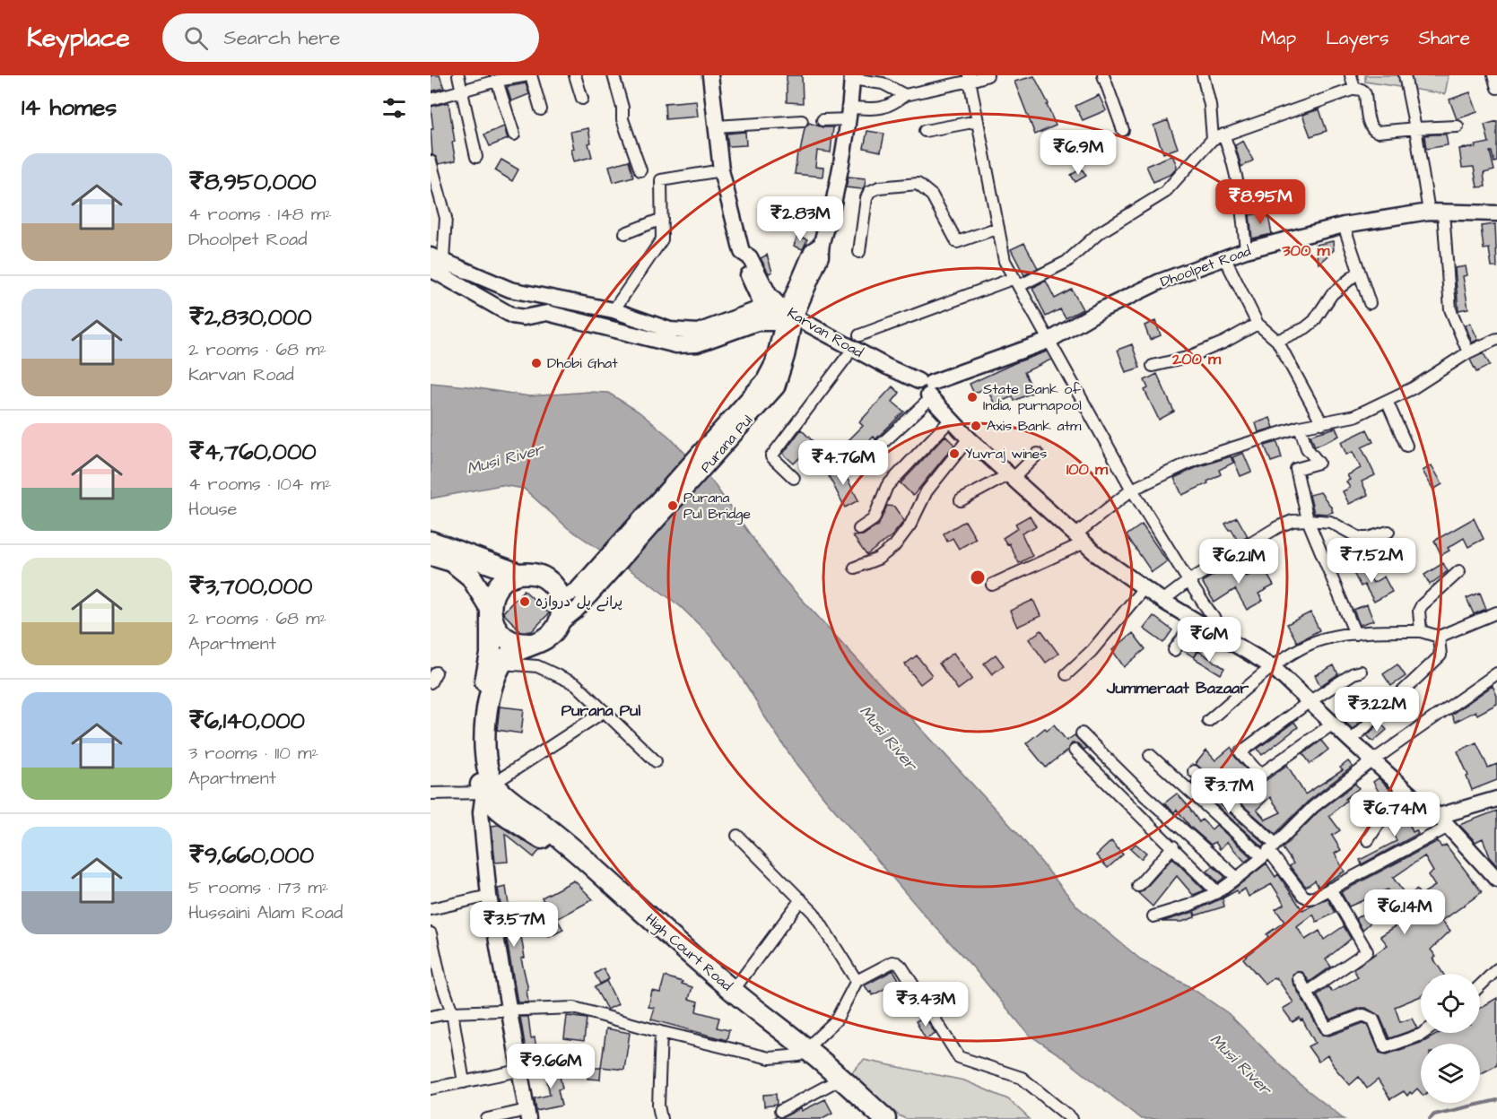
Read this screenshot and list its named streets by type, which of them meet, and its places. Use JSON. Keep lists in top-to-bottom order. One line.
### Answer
{"streets":{"highway":["High Court Road"],"main road":["Dhoolpet Road","Karvan Road","Purana Pul"]},"crossings":[["Dhoolpet Road","Karvan Road"]],"districts":["Jummeraat Bazaar","Purana Pul"],"water":["Musi River"],"places":["Dhobi Ghat","State Bank of India, purnapool","Axis Bank atm","Yuvraj wines","Purana Pul Bridge","پرانے پل دروازہ"],"page":{"header":"Keyplace","search":"Search here","nav":["Map","Layers","Share"],"heading":"14 homes","price":["₹6.9M","₹8.95M","₹2.83M","₹4.76M","₹7.52M","₹6.21M","₹6M","₹3.22M","₹3.7M","₹6.74M","₹6.14M","₹3.57M","₹3.43M","₹9.66M"],"list":[{"name":"₹8,950,000","note":"4 rooms · 148 m² · Dhoolpet Road"},{"name":"₹2,830,000","note":"2 rooms · 68 m² · Karvan Road"},{"name":"₹4,760,000","note":"4 rooms · 104 m² · House"},{"name":"₹3,700,000","note":"2 rooms · 68 m² · Apartment"},{"name":"₹6,140,000","note":"3 rooms · 110 m² · Apartment"},{"name":"₹9,660,000","note":"5 rooms · 173 m² · Hussaini Alam Road"}]},"rings":["300 m","200 m","100 m"]}
